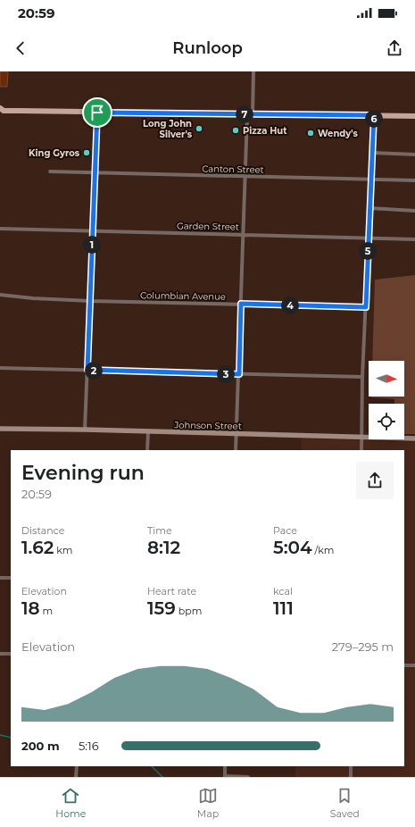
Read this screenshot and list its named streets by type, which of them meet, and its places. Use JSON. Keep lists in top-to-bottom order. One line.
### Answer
{"streets":{"street":["Canton Street","Garden Street","Columbian Avenue","Johnson Street"]},"places":["Long John Silver's","Pizza Hut","Wendy's","King Gyros"],"north":"right","page":{"status":"20:59","header":"Runloop","pins":["7","6","1","5","4","2","3"],"heading":["Evening run","20:59"],"stats":[["Distance","1.62 km"],["Time","8:12"],["Pace","5:04 /km"],["Elevation","18 m"],["Heart rate","159 bpm"],["kcal","111"]],"chart":["Elevation","279–295 m"],"list":[{"name":"200 m","note":"5:16"}],"tabs":["Home","Map","Saved"]}}
